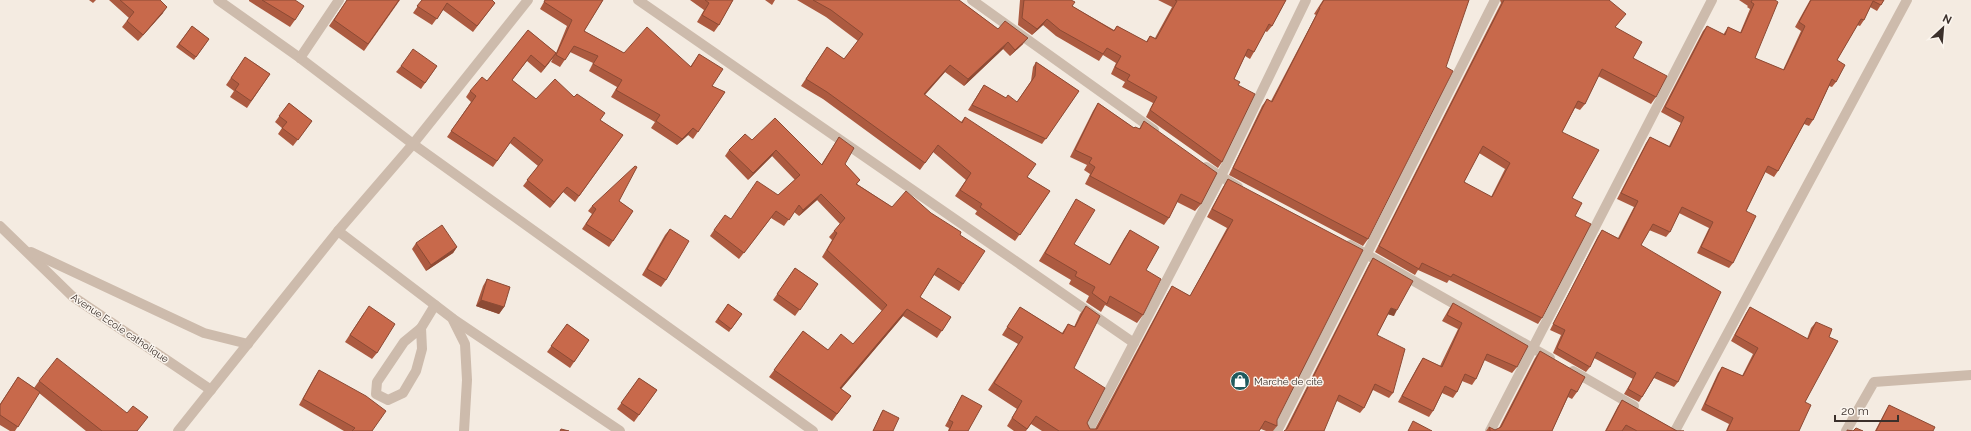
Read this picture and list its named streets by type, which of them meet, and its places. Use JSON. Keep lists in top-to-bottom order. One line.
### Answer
{"streets":{"street":["Avenue Ecole catholique"]},"places":{"shop":["Marché de cité"]},"scale_bar":"20 m","north":"top right"}
